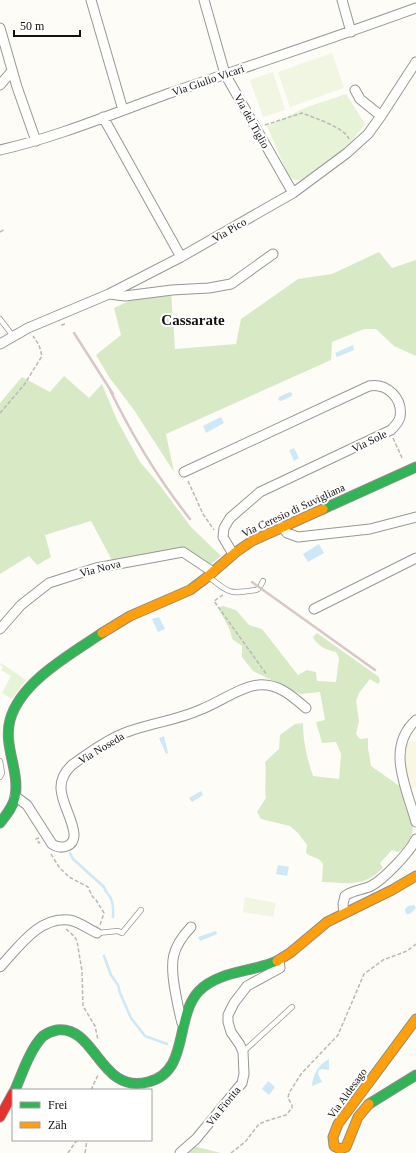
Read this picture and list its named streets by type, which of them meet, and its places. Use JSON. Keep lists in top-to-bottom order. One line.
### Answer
{"streets":{"street":["Via Giulio Vicari","Via del Tiglio","Via Pico","Via Sole","Via Ceresio di Suvigliana","Via Nova","Via Noseda","Via Aldesago","Via Fiorita"]},"crossings":[["Via Giulio Vicari","Via del Tiglio"],["Via del Tiglio","Via Pico"],["Via Sole","Via Ceresio di Suvigliana"],["Via Ceresio di Suvigliana","Via Nova"],["Via Ceresio di Suvigliana","Via Noseda"]],"districts":["Cassarate"],"legend":["Frei","Zäh"],"scale_bar":"50 m"}
